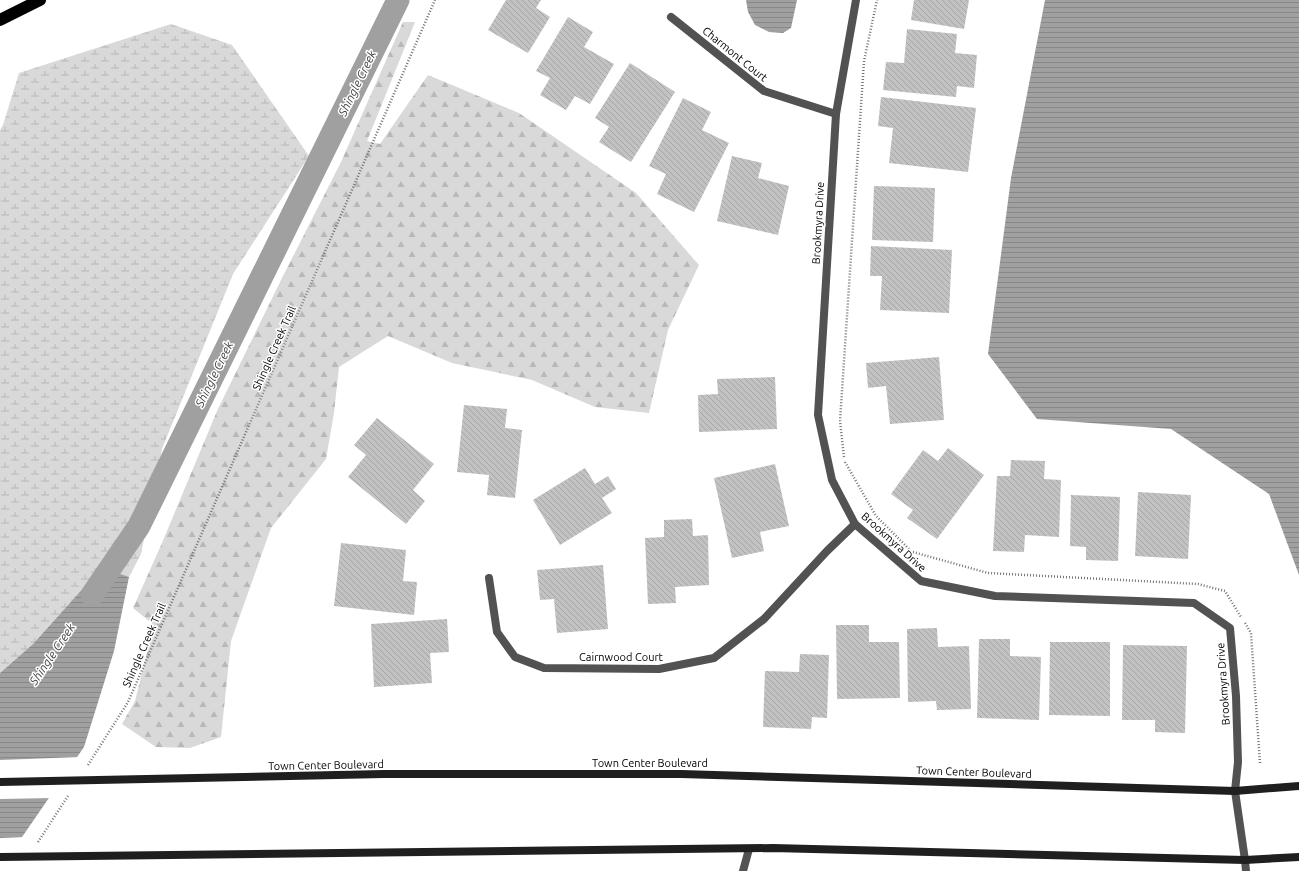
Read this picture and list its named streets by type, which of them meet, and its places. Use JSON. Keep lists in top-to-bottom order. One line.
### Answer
{"streets":{"street":["Charmont Court","Brookmyra Drive","Cairnwood Court","Town Center Boulevard"],"path":["Shingle Creek Trail"]},"crossings":[["Charmont Court","Brookmyra Drive"],["Brookmyra Drive","Cairnwood Court"],["Brookmyra Drive","Town Center Boulevard"]],"water":["Shingle Creek"]}
